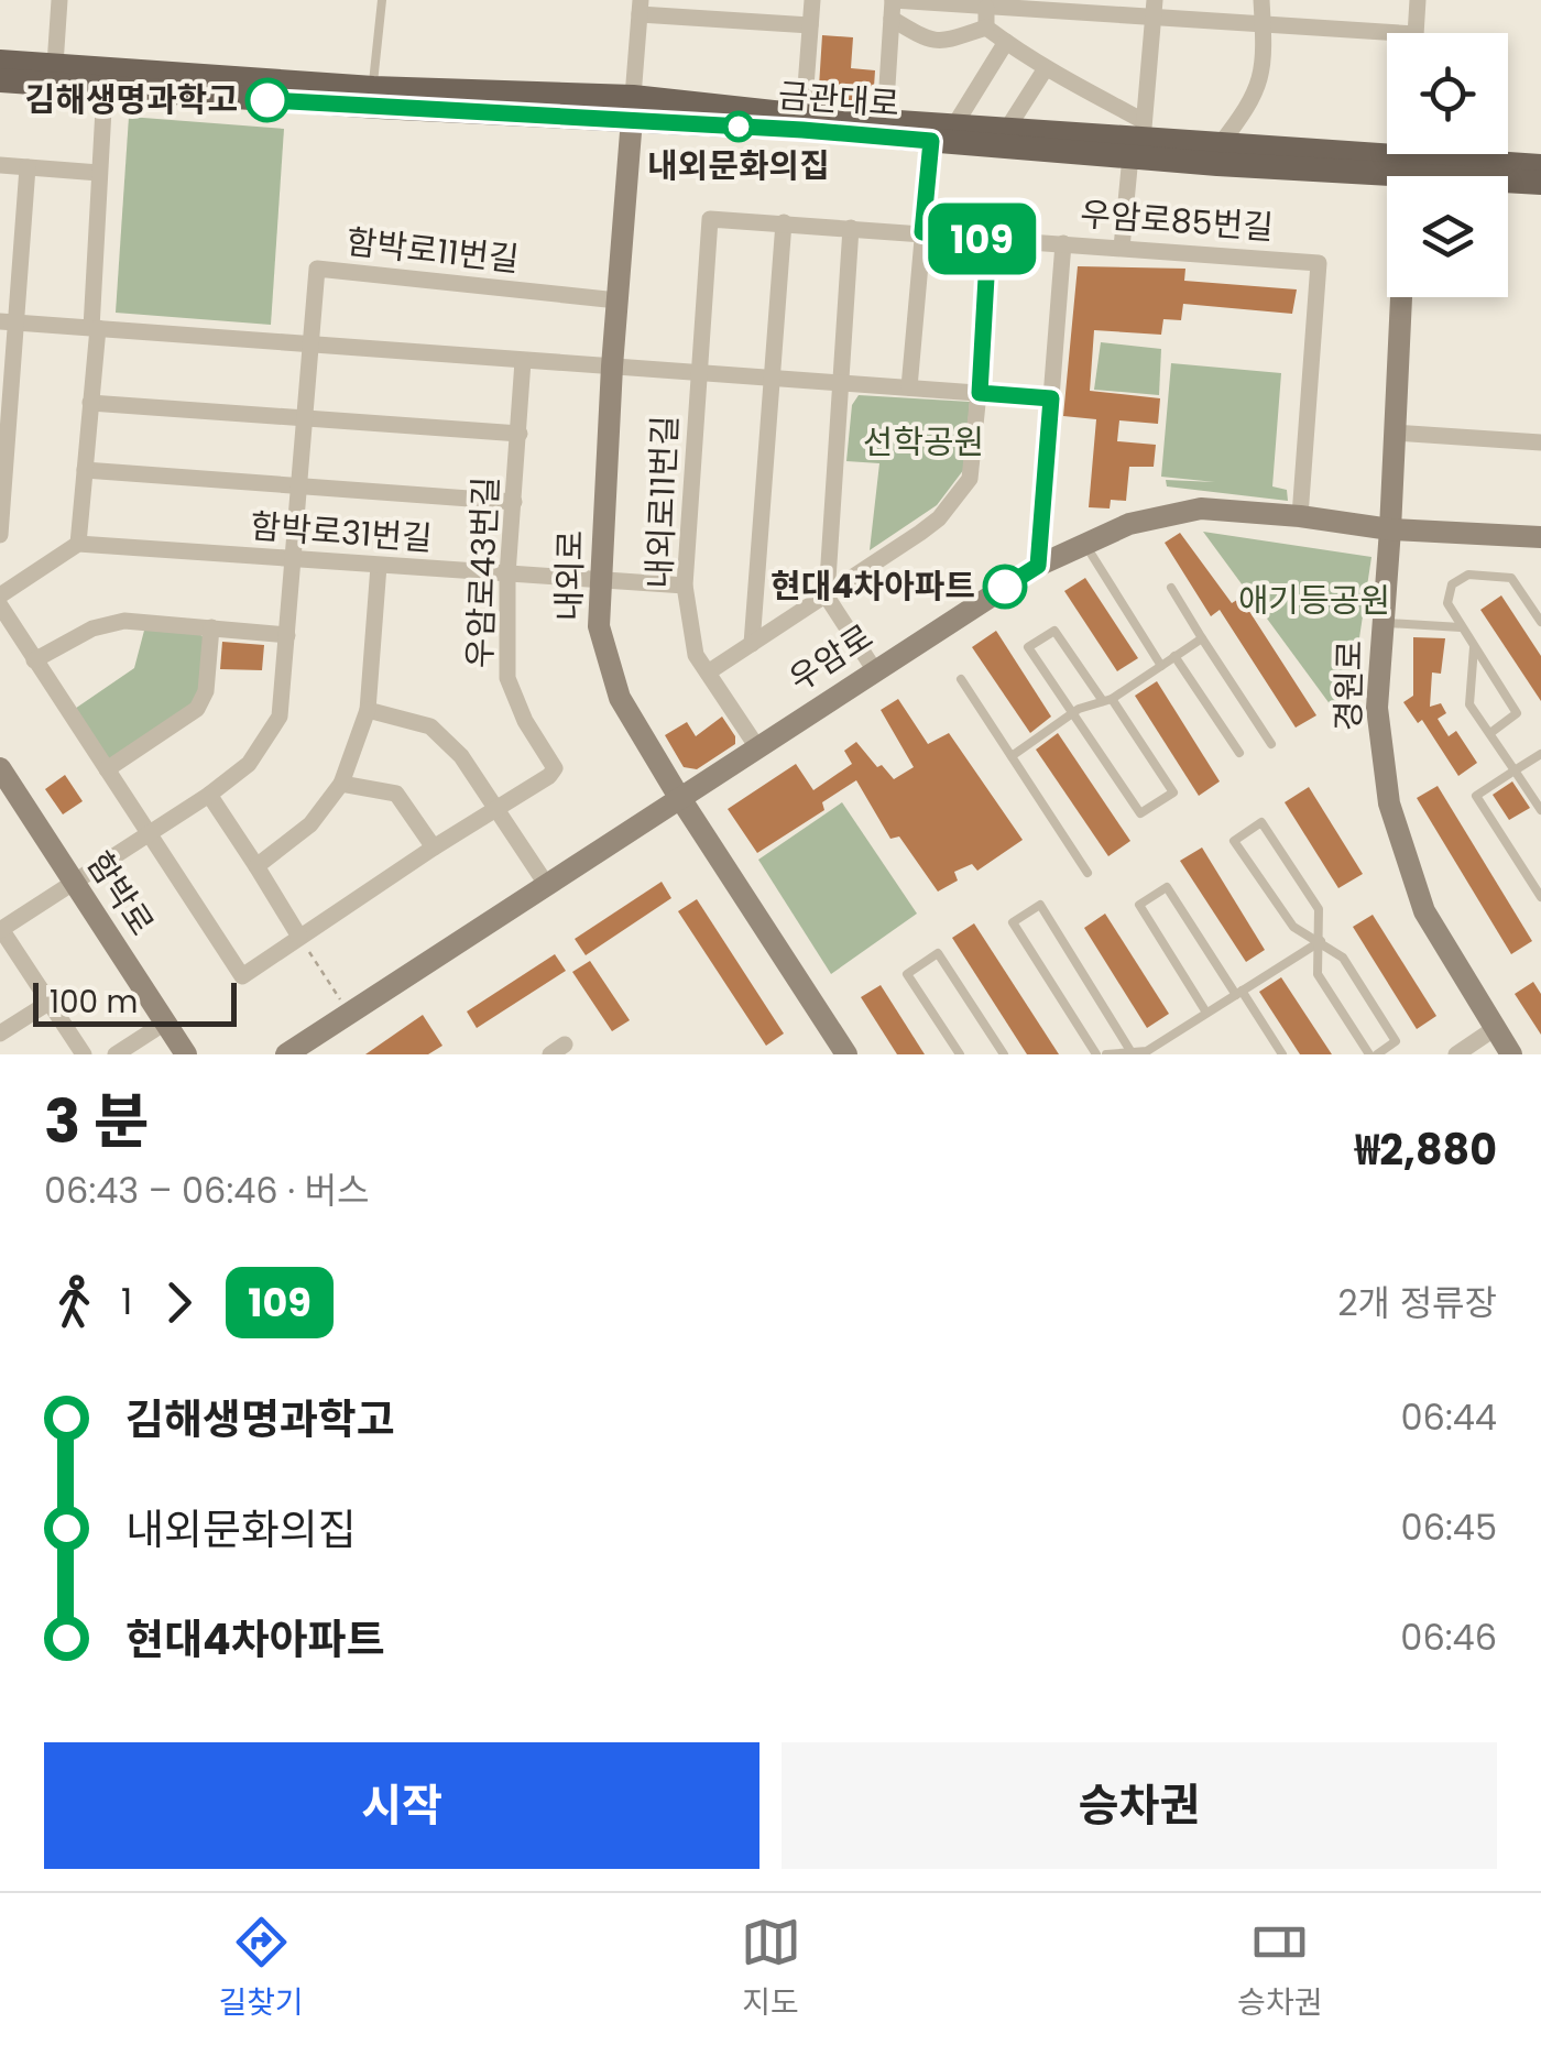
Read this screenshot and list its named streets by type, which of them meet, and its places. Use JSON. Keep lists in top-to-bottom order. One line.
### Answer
{"streets":{"main road":["금관대로"],"street":["우암로85번길","함박로11번길","내외로11번길","함박로31번길","우암로43번길","내외로","우암로","경원로","함박로"]},"crossings":[["금관대로","내외로"],["금관대로","경원로"],["우암로85번길","내외로11번길"],["우암로85번길","우암로"],["함박로11번길","내외로"],["내외로11번길","함박로31번길"],["내외로11번길","내외로"],["내외로11번길","우암로"],["함박로31번길","우암로43번길"],["함박로31번길","내외로"],["내외로","우암로"],["우암로","경원로"]],"parks":["선학공원","애기등공원"],"places":["김해생명과학고","내외문화의집","현대4차아파트"],"lines":["bus line 109"],"scale_bar":"100 m","page":{"on_map":"109","scale":"100 m","heading":["3 분","06:43 – 06:46 · 버스","₩2,880"],"legs":["1","109","2개 정류장"],"list":[{"name":"김해생명과학고","value":"06:44"},{"name":"내외문화의집","value":"06:45"},{"name":"현대4차아파트","value":"06:46"}],"buttons":["시작","승차권"],"tabs":["길찾기","지도","승차권"]}}
